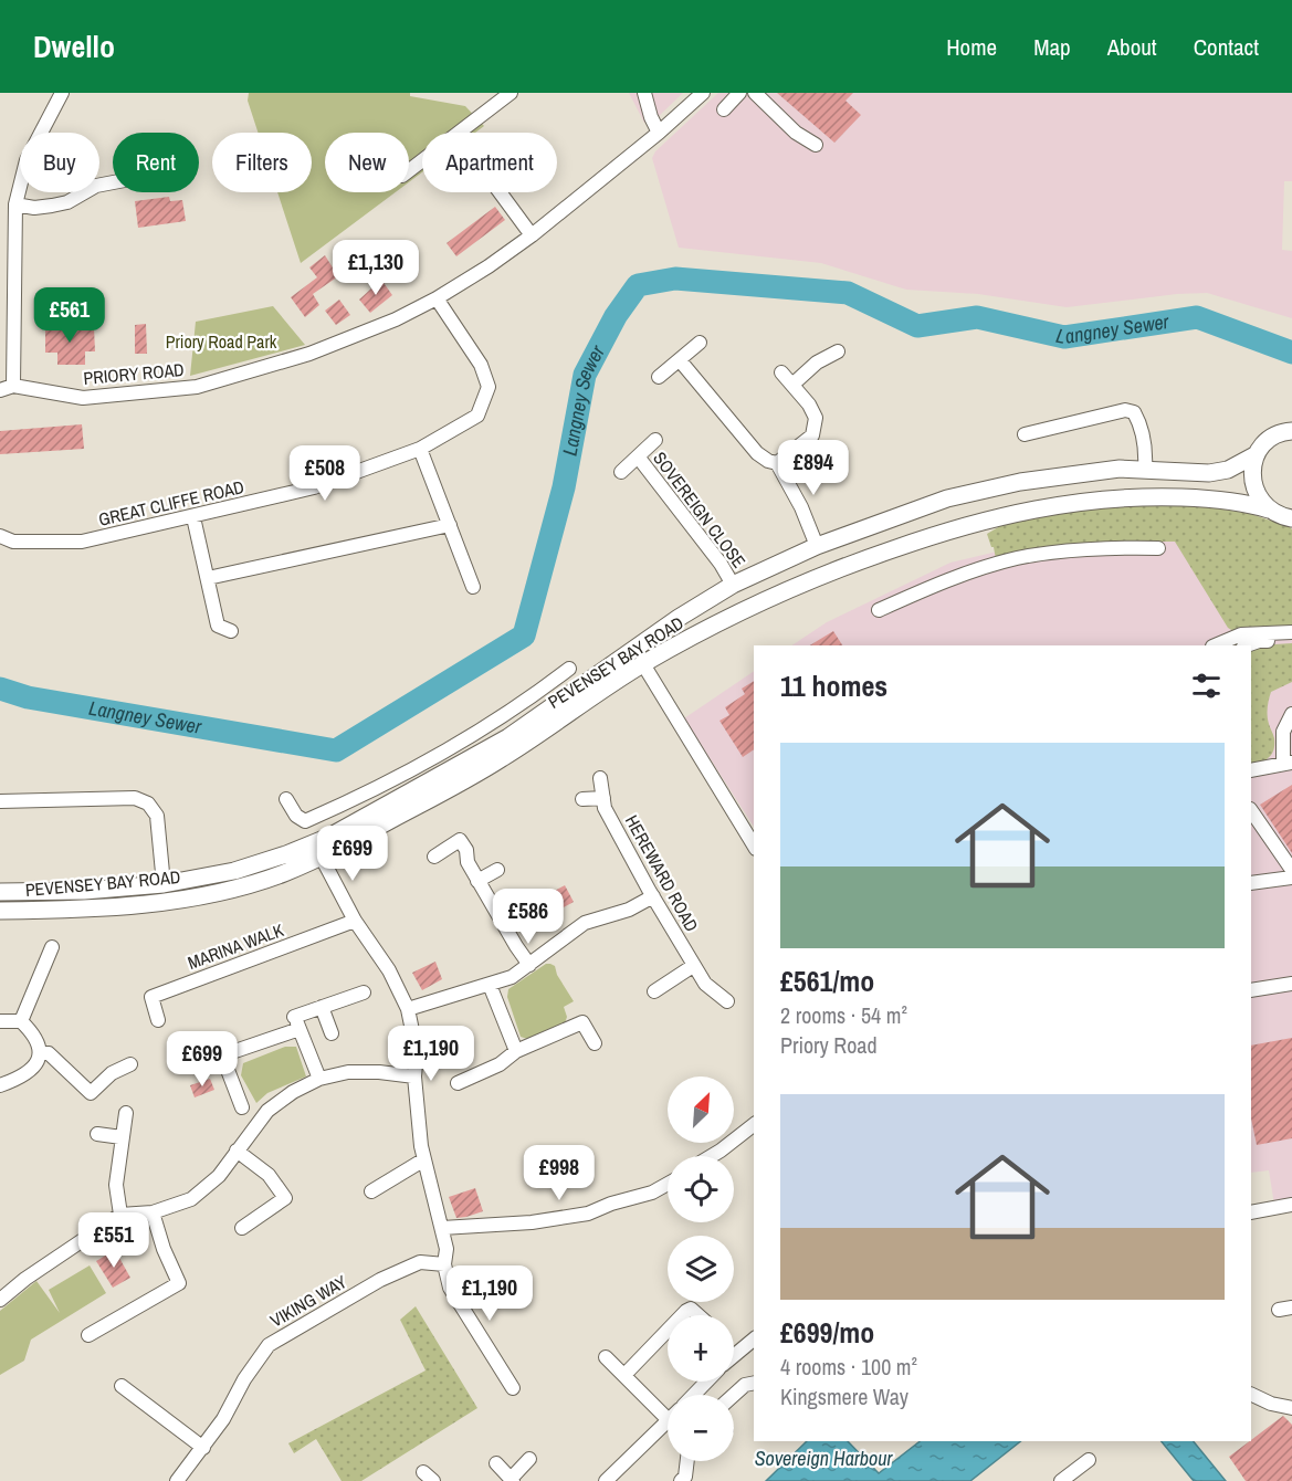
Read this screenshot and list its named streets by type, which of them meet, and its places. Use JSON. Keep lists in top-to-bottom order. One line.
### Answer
{"streets":{"main road":["PEVENSEY BAY ROAD"],"street":["PRIORY ROAD","GREAT CLIFFE ROAD","SOVEREIGN CLOSE","HEREWARD ROAD","MARINA WALK","VIKING WAY"]},"crossings":[["PRIORY ROAD","GREAT CLIFFE ROAD"],["SOVEREIGN CLOSE","PEVENSEY BAY ROAD"]],"water":["Langney Sewer","Sovereign Harbour"],"parks":["Priory Road Park"],"north":"top right","page":{"header":"Dwello","nav":["Home","Map","About","Contact"],"chip":["Buy","Rent","Filters","New","Apartment"],"price":["£1,130","£561","£894","£508","£699","£586","£1,190","£699","£998","£551","£1,190"],"heading":"11 homes","list":[{"name":"£561/mo","note":"2 rooms · 54 m² · Priory Road"},{"name":"£699/mo","note":"4 rooms · 100 m² · Kingsmere Way"}],"map_buttons":["+","−"]}}
